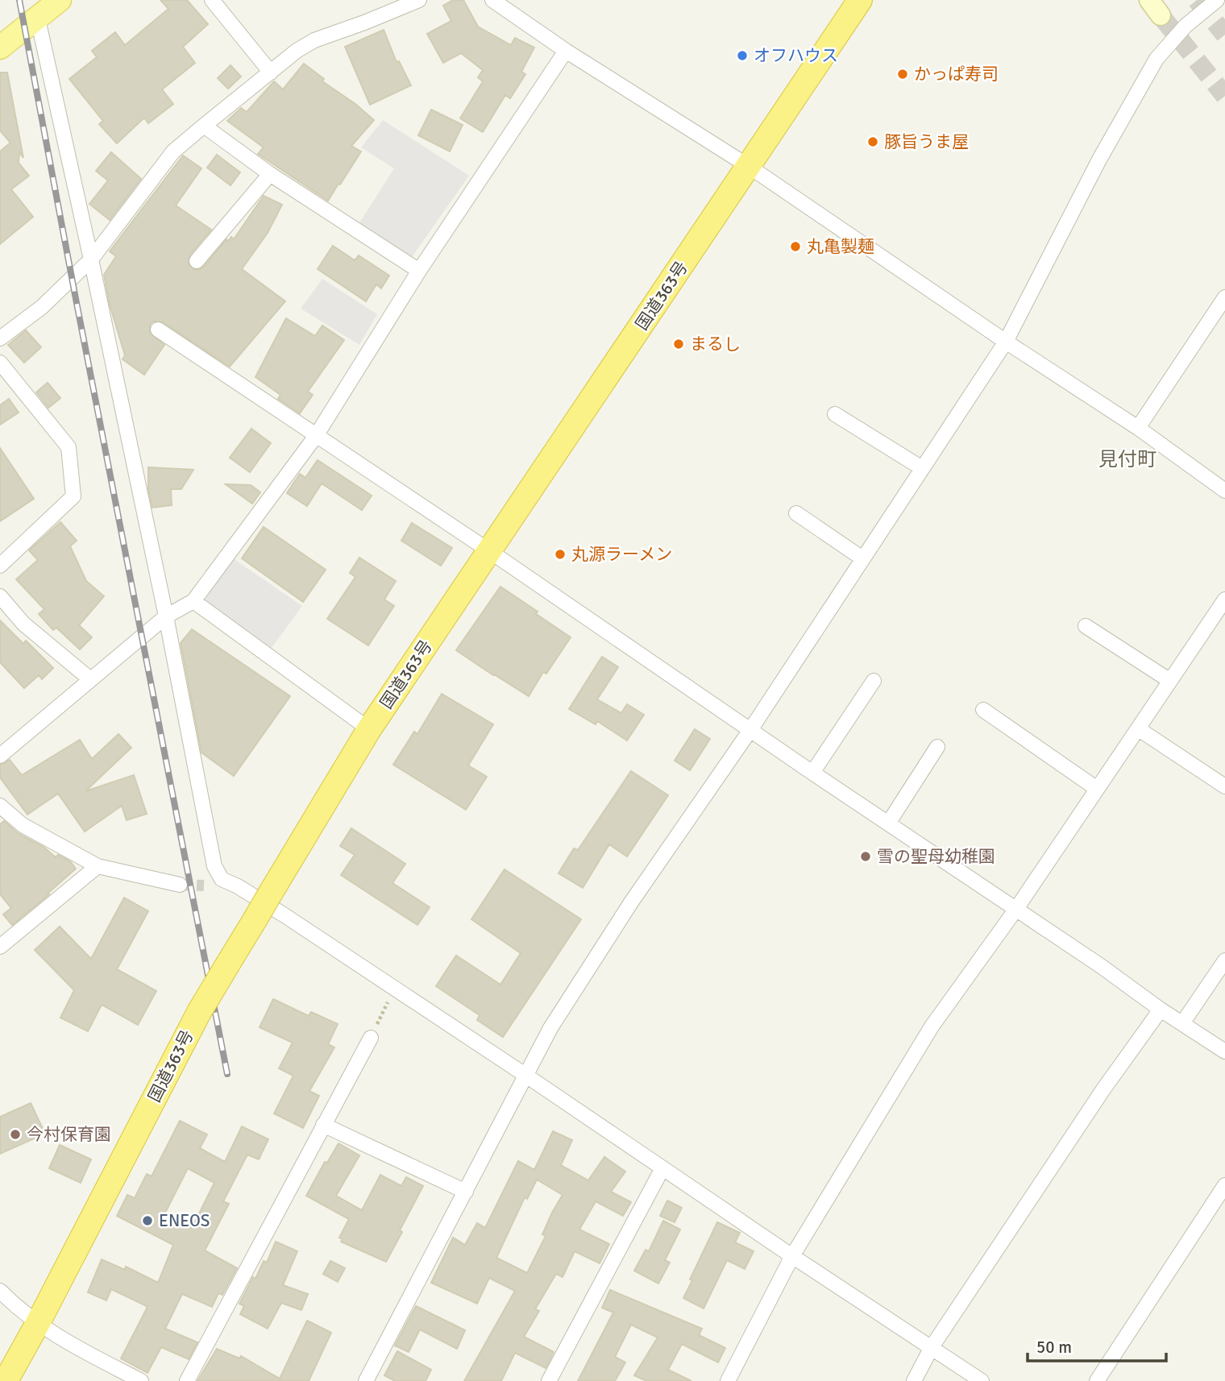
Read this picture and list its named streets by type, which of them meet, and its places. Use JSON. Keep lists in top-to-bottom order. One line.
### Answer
{"streets":{"highway":["国道363号"]},"districts":["見付町"],"places":["オフハウス","かっぱ寿司","豚旨うま屋","丸亀製麺","まるし","丸源ラーメン","雪の聖母幼稚園","今村保育園","ENEOS"],"scale_bar":"50 m"}
